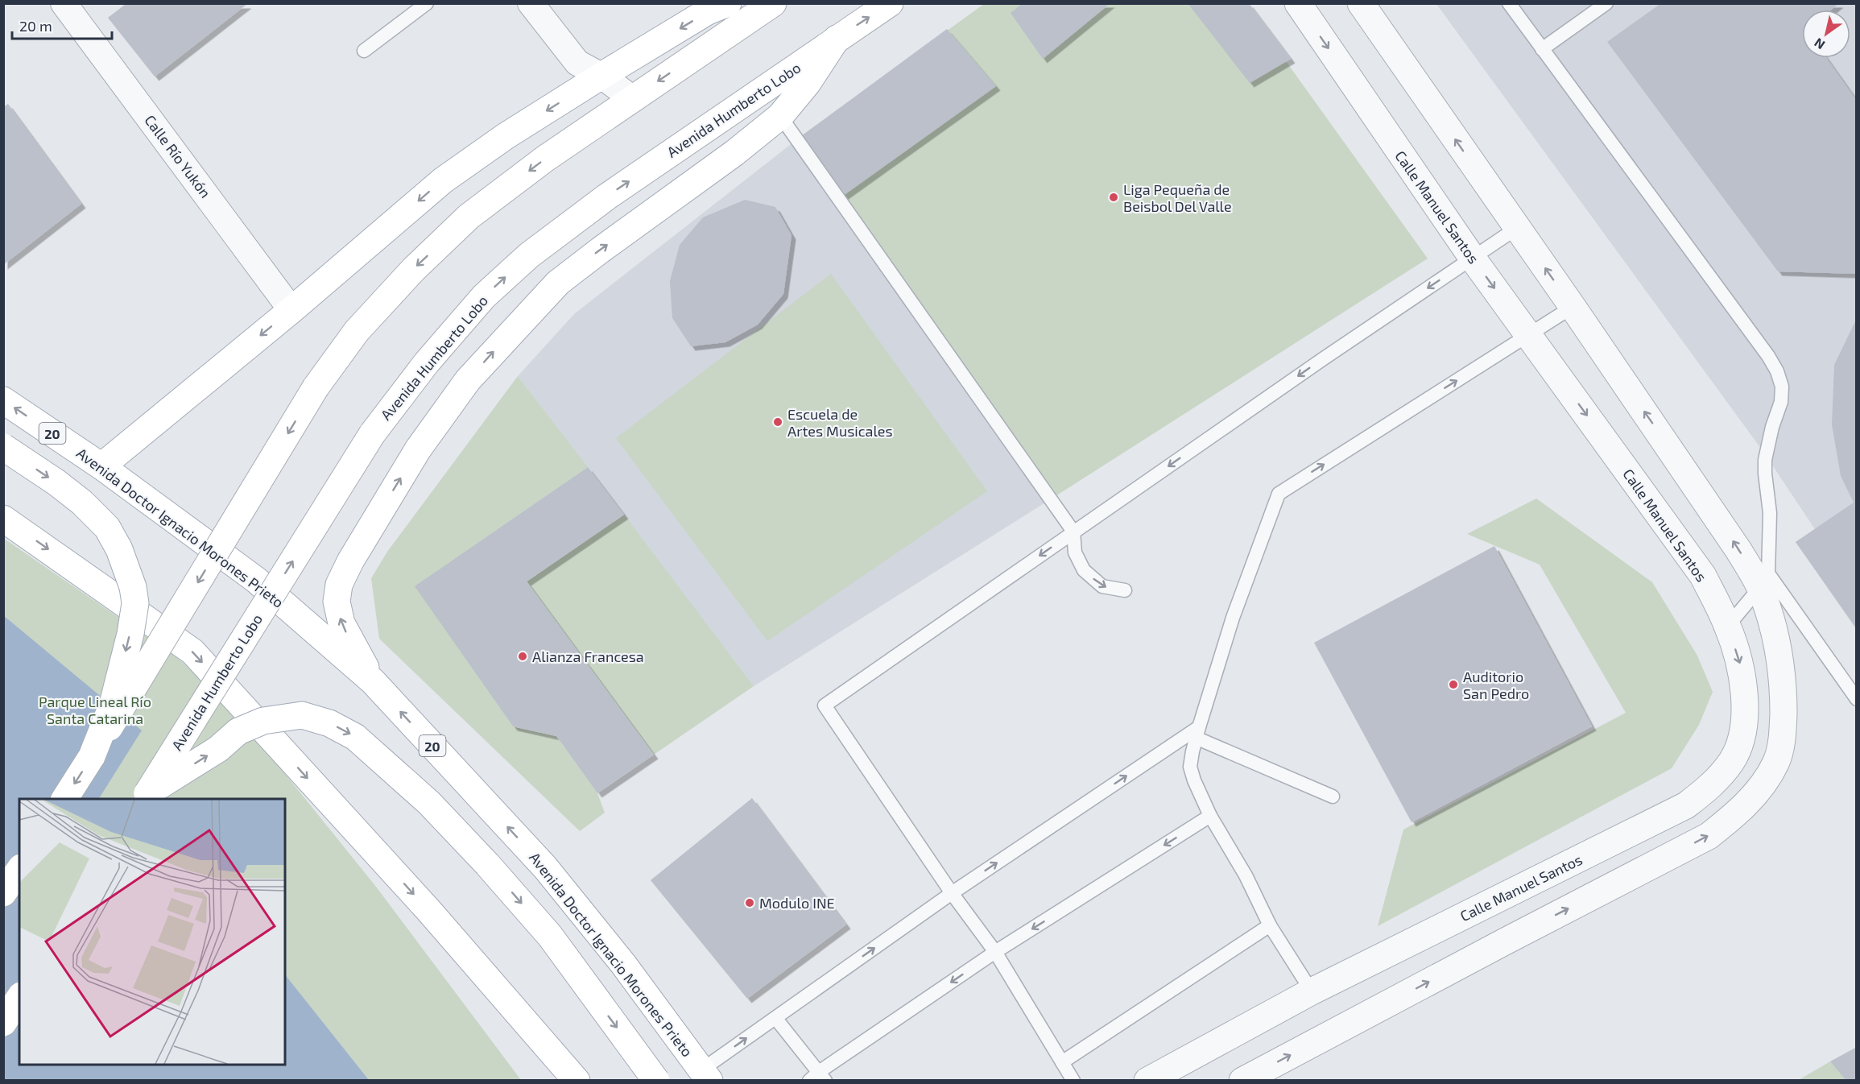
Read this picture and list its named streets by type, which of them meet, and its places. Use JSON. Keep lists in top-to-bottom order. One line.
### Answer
{"streets":{"main road":["Avenida Humberto Lobo","20","Avenida Doctor Ignacio Morones Prieto"],"street":["Calle Río Yukón","Calle Manuel Santos"]},"parks":["Parque Lineal Río Santa Catarina"],"places":["Liga Pequeña de Beisbol Del Valle","Escuela de Artes Musicales","Alianza Francesa","Auditorio San Pedro","Modulo INE"],"scale_bar":"20 m","north":"bottom left"}
